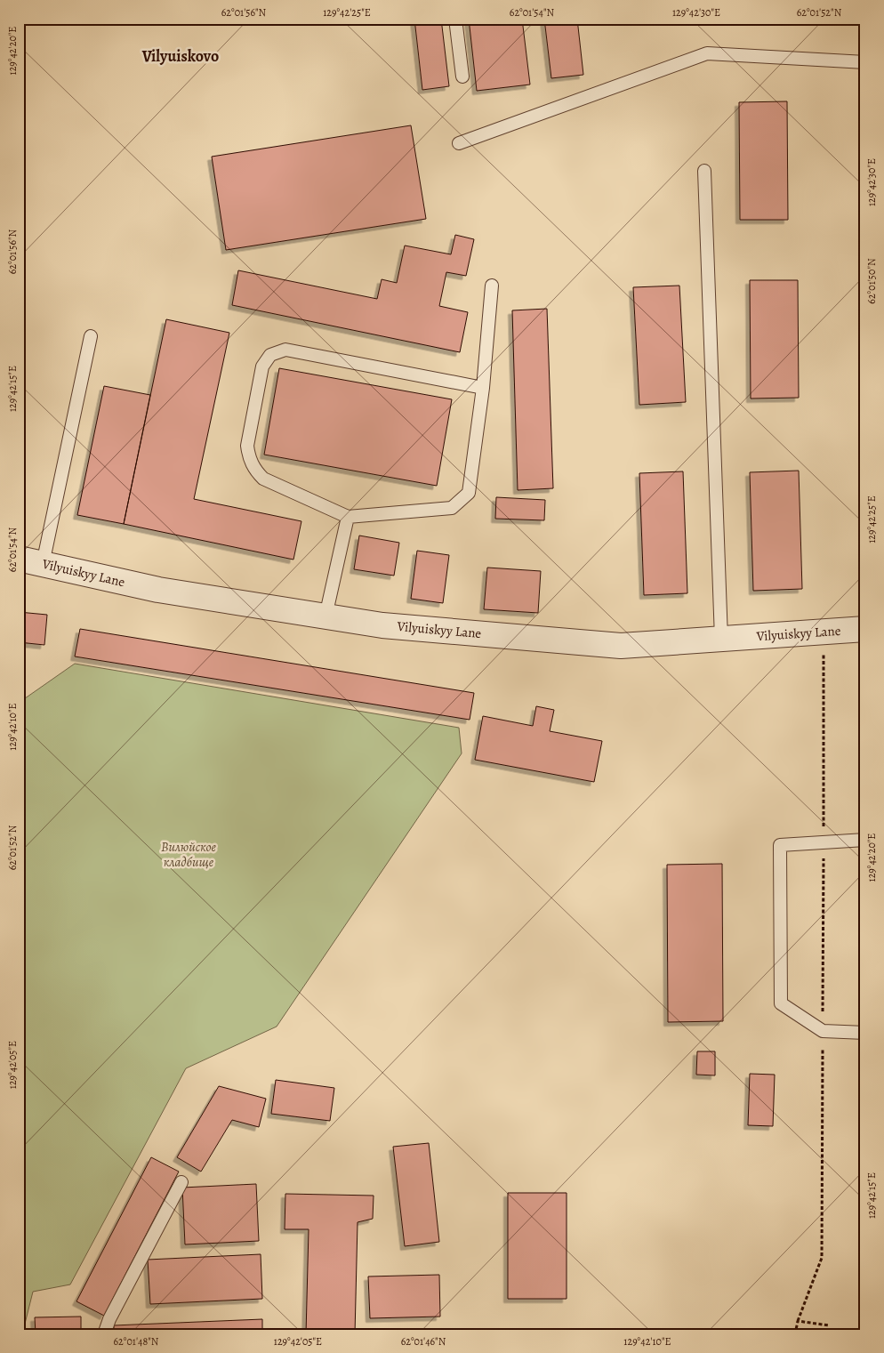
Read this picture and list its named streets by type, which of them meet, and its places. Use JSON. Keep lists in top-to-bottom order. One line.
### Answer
{"streets":{"street":["Vilyuiskyy Lane"]},"districts":["Vilyuiskovo"],"parks":["Вилюйское кладбище"],"coordinates":["62°01'56\"N","129°42'25\"E","62°01'54\"N","129°42'30\"E","62°01'52\"N","129°42'20\"E","62°01'50\"N","129°42'15\"E","129°42'10\"E","129°42'05\"E","62°01'48\"N","62°01'46\"N"]}
